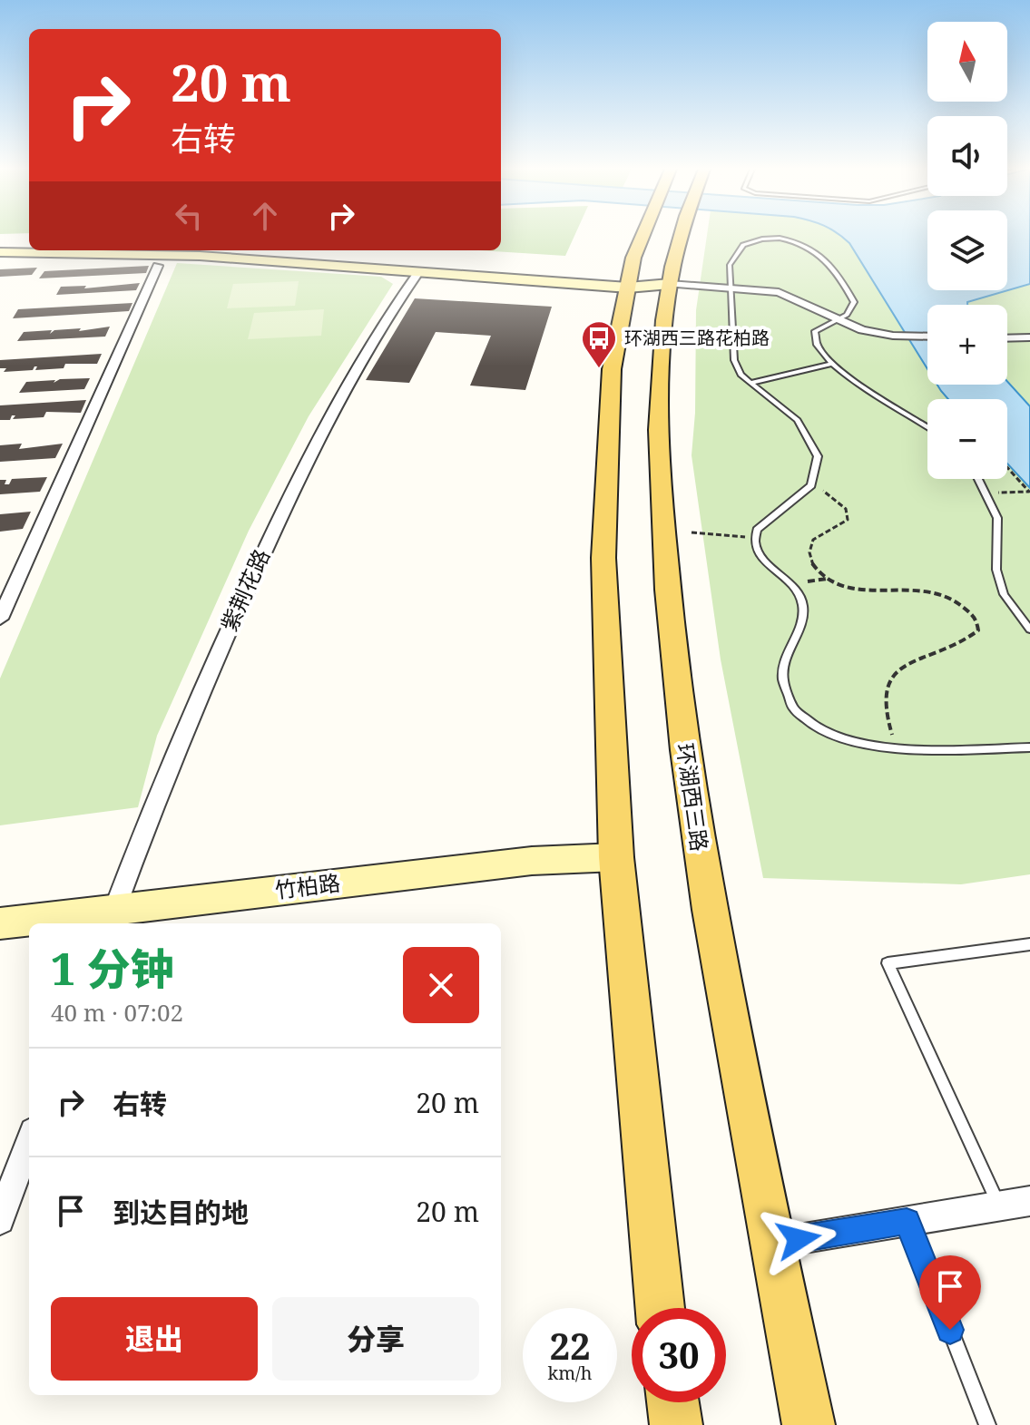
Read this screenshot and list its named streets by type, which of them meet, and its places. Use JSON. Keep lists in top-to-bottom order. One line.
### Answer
{"streets":{"main road":["环湖西三路","竹柏路"],"street":["紫荆花路"]},"crossings":[["紫荆花路","竹柏路"]],"places":{"bus stop":["环湖西三路花柏路"]},"north":"top","page":{"map_buttons":["+","−"],"turn":["20 m","右转"],"heading":["1 分钟","40 m · 07:02"],"list":[{"name":"右转","value":"20 m"},{"name":"到达目的地","value":"20 m"}],"buttons":["退出","分享"],"speed":"22 km/h","limit":"30"}}
